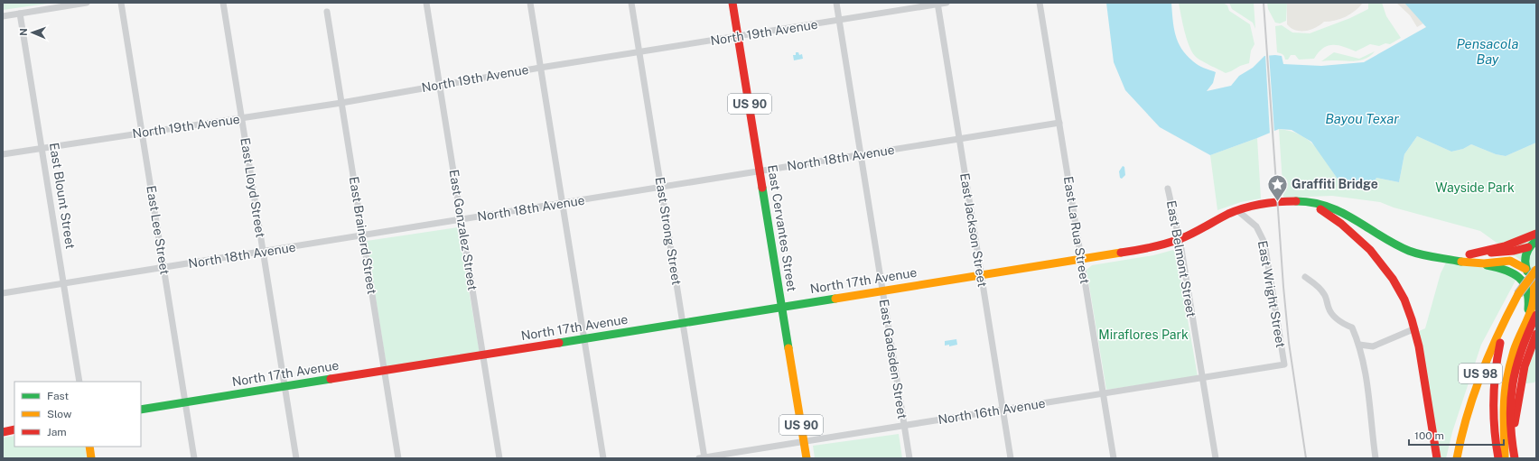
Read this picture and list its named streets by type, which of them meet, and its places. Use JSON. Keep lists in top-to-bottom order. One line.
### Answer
{"streets":{"main road":["US 90","East Cervantes Street","North 17th Avenue","US 98"],"street":["North 19th Avenue","North 18th Avenue","East Lloyd Street","East Blount Street","East Lee Street","East Gonzalez Street","East Jackson Street","East La Rua Street","East Strong Street","East Brainerd Street","East Belmont Street","East Wright Street","East Gadsden Street","North 16th Avenue"]},"crossings":[["North 19th Avenue","East Lloyd Street"],["North 19th Avenue","East Blount Street"],["North 19th Avenue","East Cervantes Street"],["North 19th Avenue","East Lee Street"],["North 19th Avenue","East Gonzalez Street"],["North 19th Avenue","East Jackson Street"],["North 19th Avenue","East Strong Street"],["North 19th Avenue","East Brainerd Street"],["North 19th Avenue","East Gadsden Street"],["North 18th Avenue","East Lloyd Street"],["North 18th Avenue","East Blount Street"],["North 18th Avenue","East Cervantes Street"],["North 18th Avenue","East Lee Street"],["North 18th Avenue","East Gonzalez Street"],["North 18th Avenue","East Jackson Street"],["North 18th Avenue","East La Rua Street"],["North 18th Avenue","East Strong Street"],["North 18th Avenue","East Brainerd Street"],["North 18th Avenue","East Gadsden Street"],["East Lloyd Street","North 17th Avenue"],["East Cervantes Street","North 17th Avenue"],["East Cervantes Street","North 16th Avenue"],["East Lee Street","North 17th Avenue"],["East Gonzalez Street","North 17th Avenue"],["East Jackson Street","North 17th Avenue"],["East Jackson Street","North 16th Avenue"],["East La Rua Street","North 17th Avenue"],["East La Rua Street","North 16th Avenue"],["East Strong Street","North 17th Avenue"],["East Strong Street","North 16th Avenue"],["East Brainerd Street","North 17th Avenue"],["East Belmont Street","North 17th Avenue"],["East Belmont Street","North 16th Avenue"],["North 17th Avenue","East Wright Street"],["North 17th Avenue","East Gadsden Street"],["East Wright Street","North 16th Avenue"],["East Gadsden Street","North 16th Avenue"]],"water":["Pensacola Bay","Bayou Texar"],"parks":["Wayside Park","Miraflores Park"],"places":{"place":["Graffiti Bridge"]},"legend":["Fast","Slow","Jam"],"scale_bar":"100 m","north":"left"}
